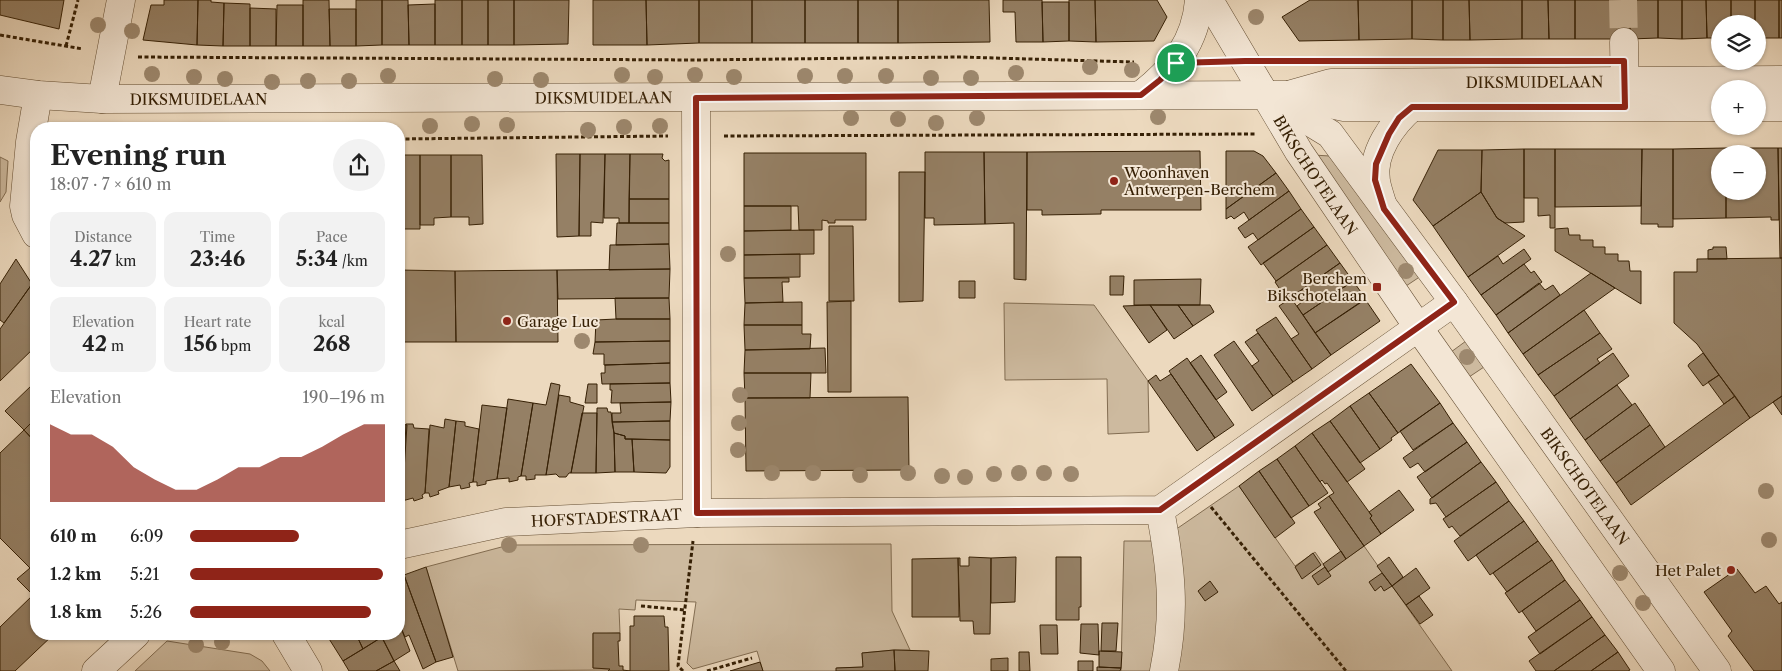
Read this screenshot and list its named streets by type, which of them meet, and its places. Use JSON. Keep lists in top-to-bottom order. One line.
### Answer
{"streets":{"street":["DIKSMUIDELAAN","BIKSCHOTELAAN","HOFSTADESTRAAT"]},"crossings":[["DIKSMUIDELAAN","BIKSCHOTELAAN"]],"places":{"other":["Woonhaven Antwerpen-Berchem","Garage Luc","Het Palet"],"transit":["Berchem Bikschotelaan"]},"page":{"map_buttons":["+","−"],"heading":["Evening run","18:07 · 7 × 610 m"],"stats":[["Distance","4.27 km"],["Time","23:46"],["Pace","5:34 /km"],["Elevation","42 m"],["Heart rate","156 bpm"],["kcal","268"]],"chart":["Elevation","190–196 m"],"list":[{"name":"610 m","note":"6:09"},{"name":"1.2 km","note":"5:21"},{"name":"1.8 km","note":"5:26"}]}}
